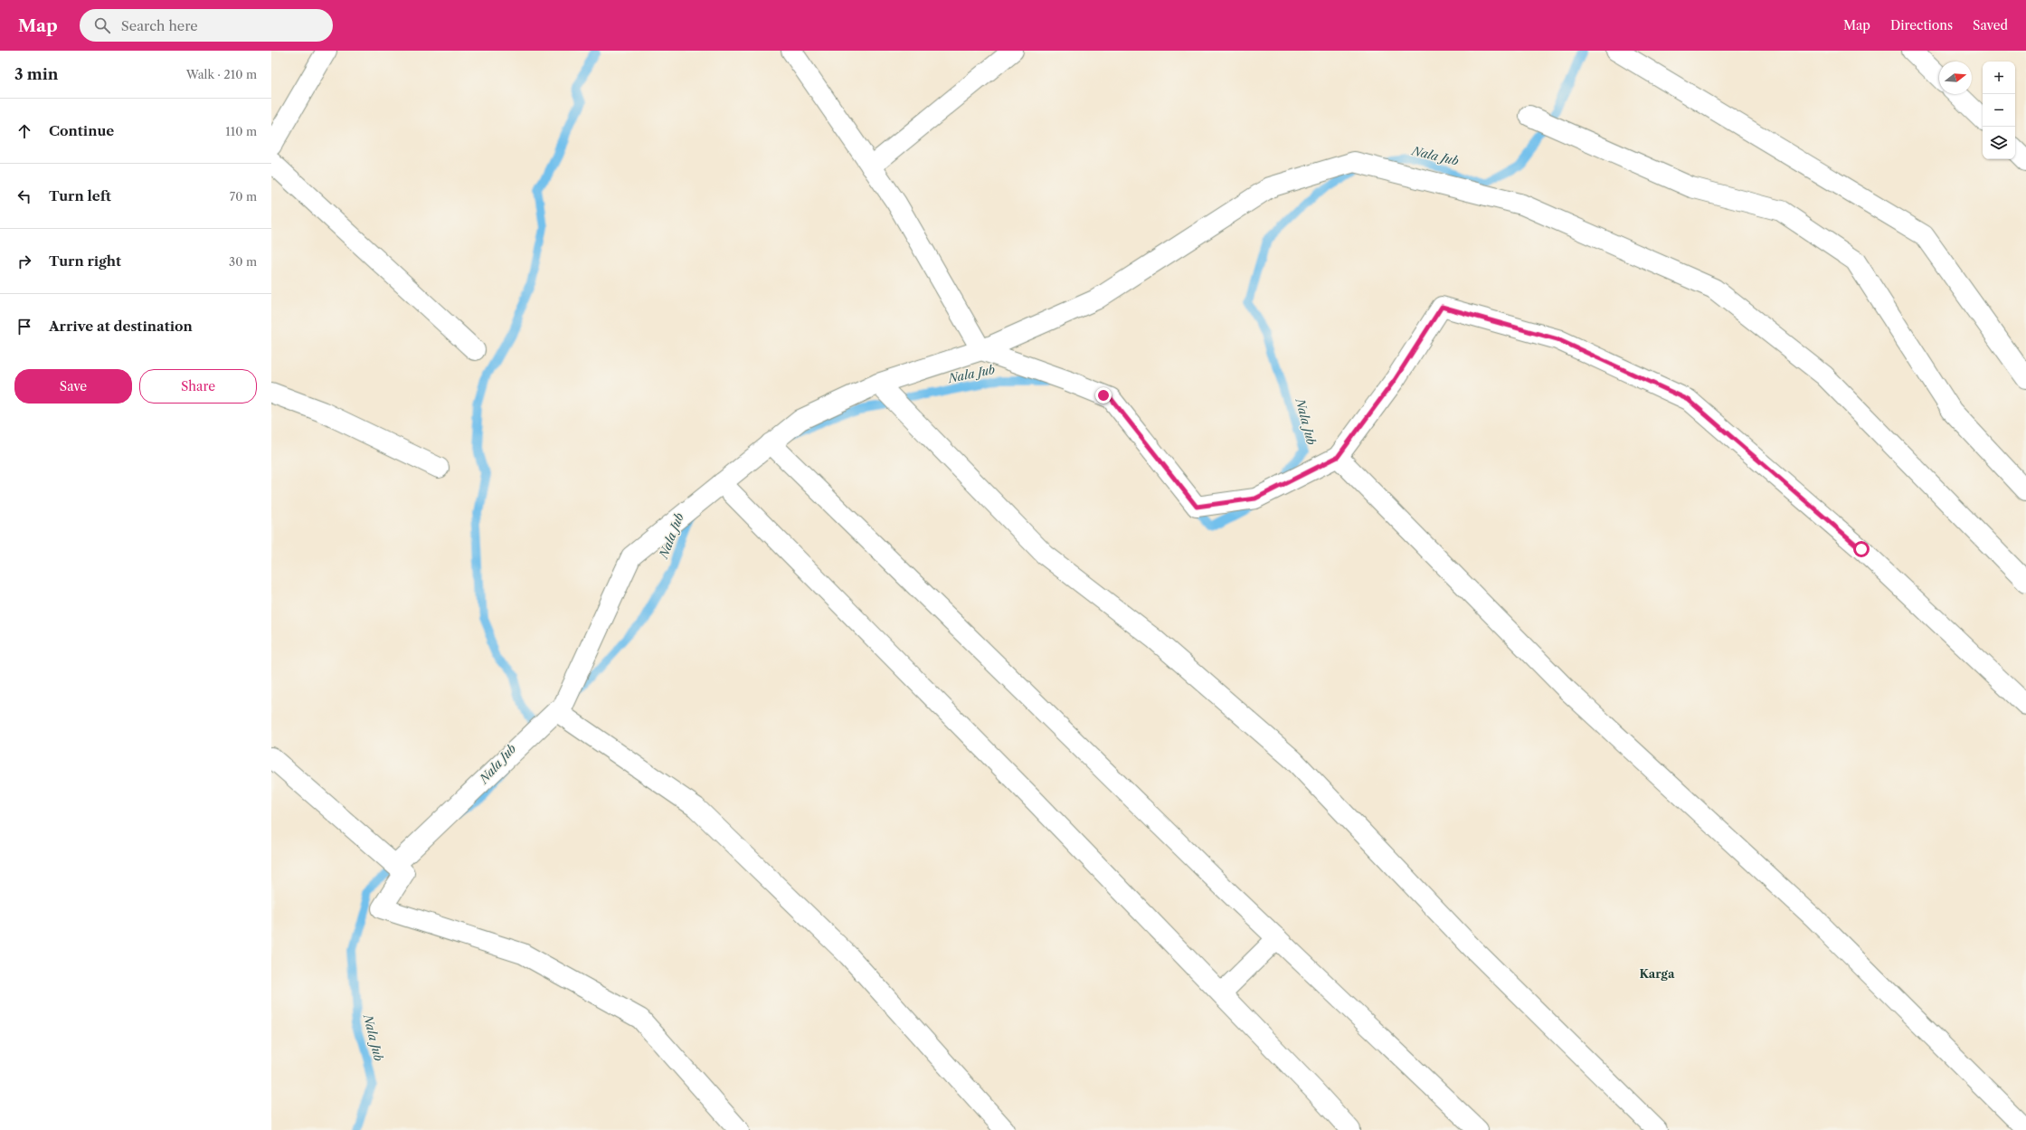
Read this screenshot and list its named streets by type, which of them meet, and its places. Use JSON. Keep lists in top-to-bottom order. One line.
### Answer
{"districts":["Karga"],"water":["Nala Jub"],"north":"right","page":{"header":"Map","search":"Search here","nav":["Map","Directions","Saved"],"heading":["3 min","Walk · 210 m"],"map_buttons":["+","−"],"list":[["Continue","110 m"],["Turn left","70 m"],["Turn right","30 m"],"Arrive at destination"],"buttons":["Save","Share"]}}
